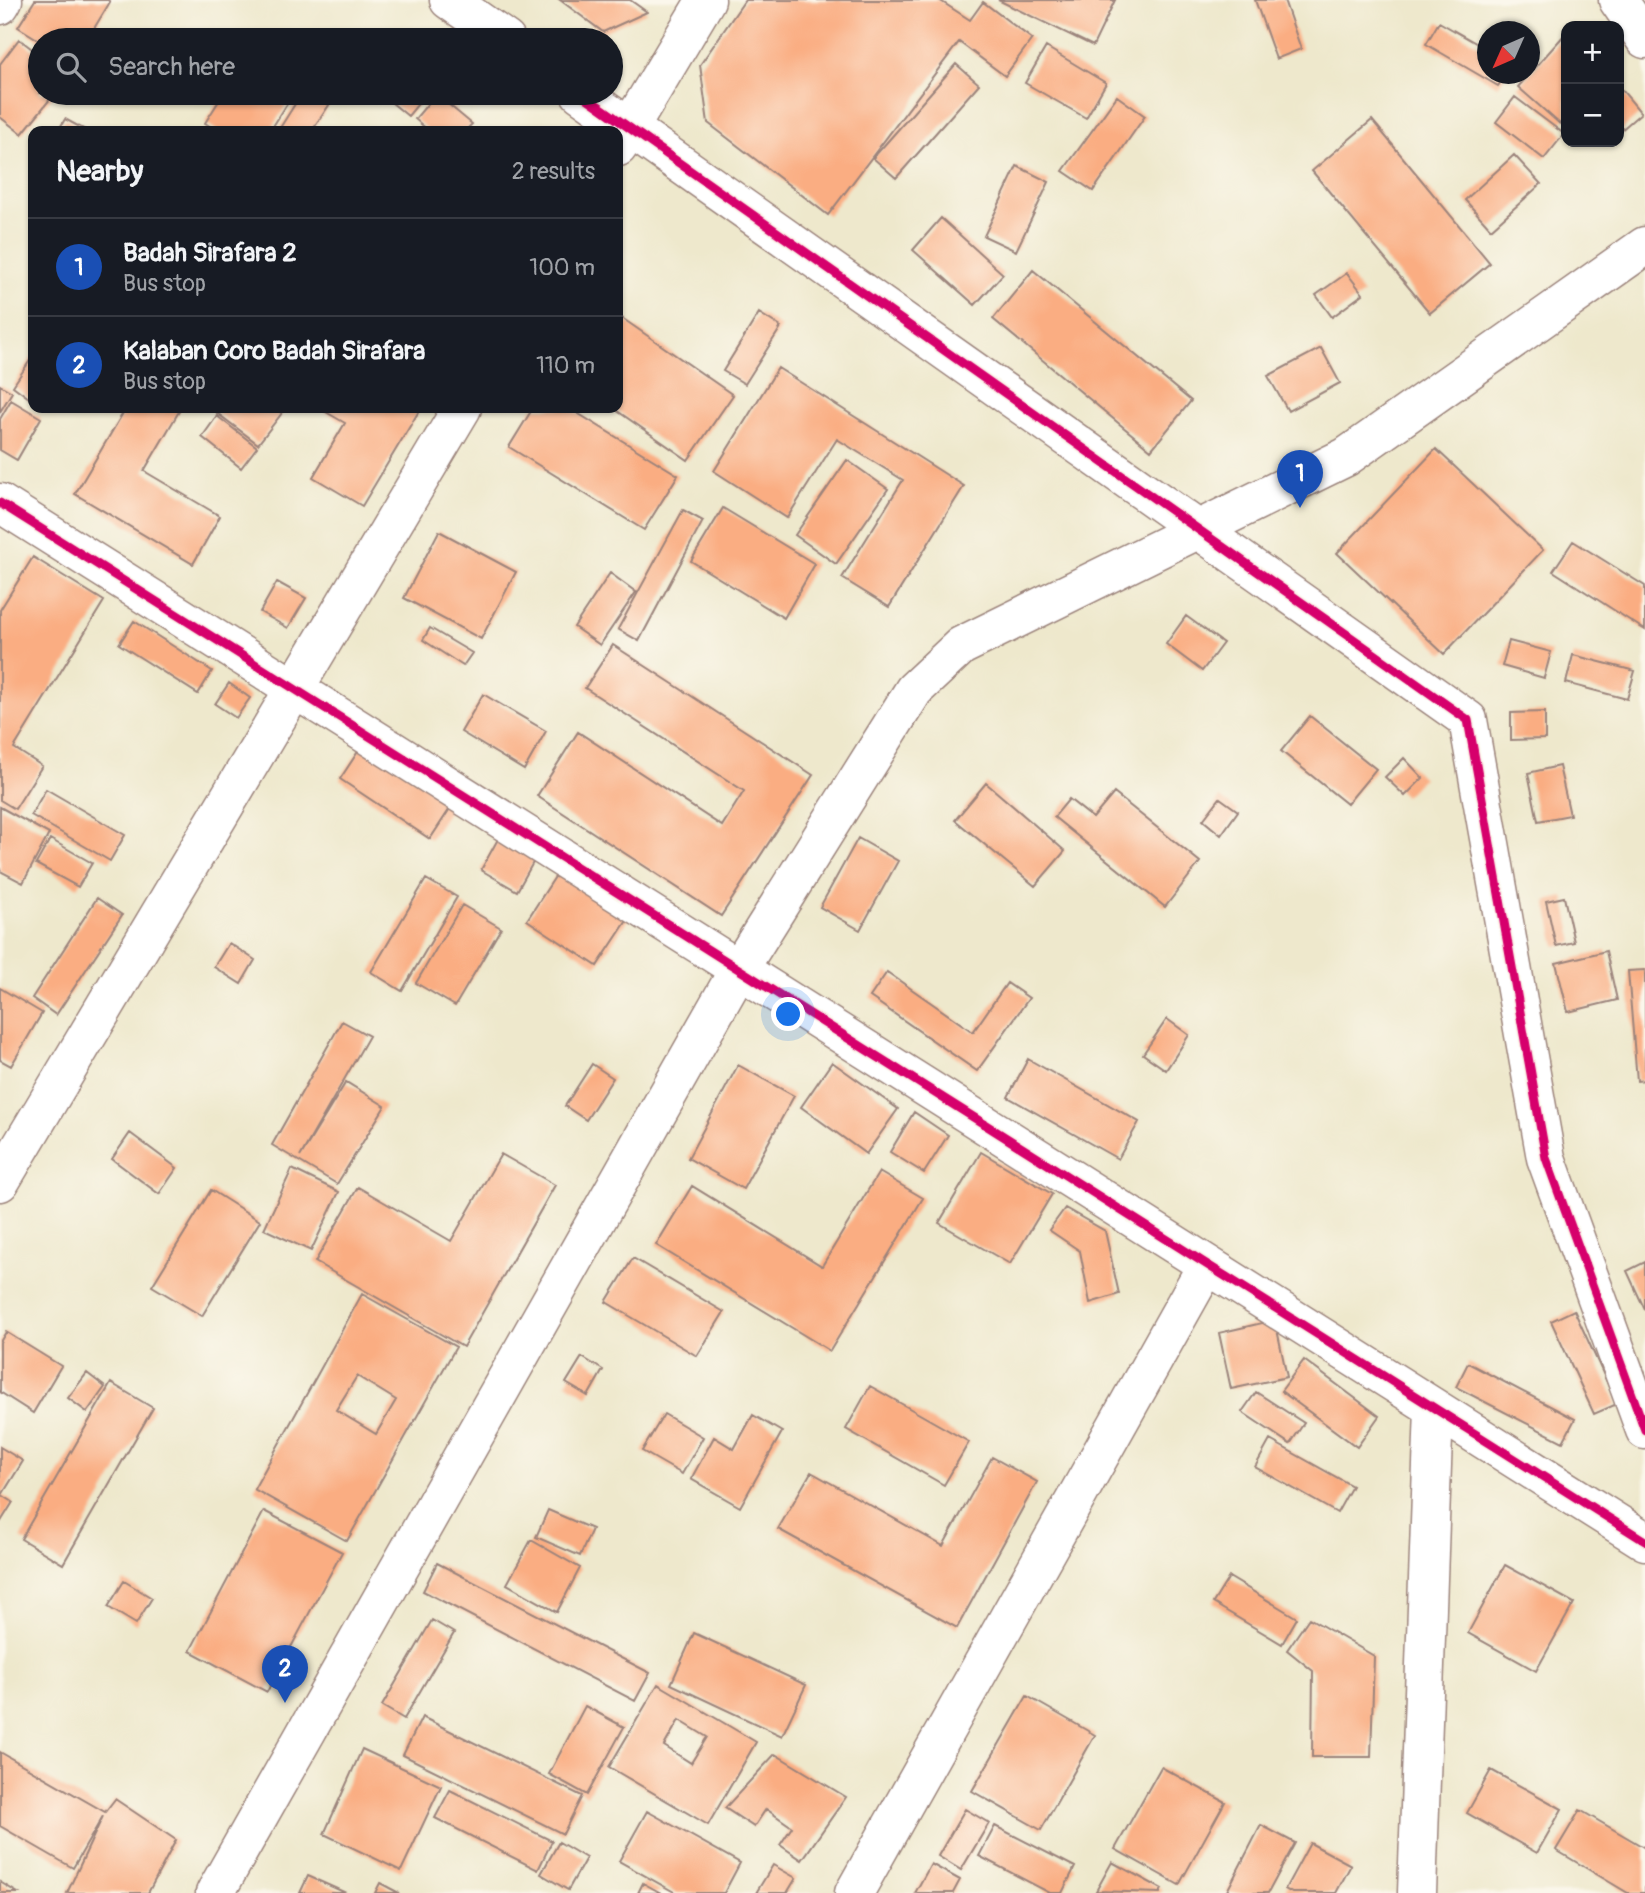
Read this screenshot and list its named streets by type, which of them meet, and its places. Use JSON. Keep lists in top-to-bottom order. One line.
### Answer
{"north":"bottom left","page":{"map_buttons":["+","−"],"search":"Search here","heading":["Nearby","2 results"],"list":[{"mark":"1","name":"Badah Sirafara 2","note":"Bus stop","value":"100 m"},{"mark":"2","name":"Kalaban Coro Badah Sirafara","note":"Bus stop","value":"110 m"}],"pins":["1","2"]}}
